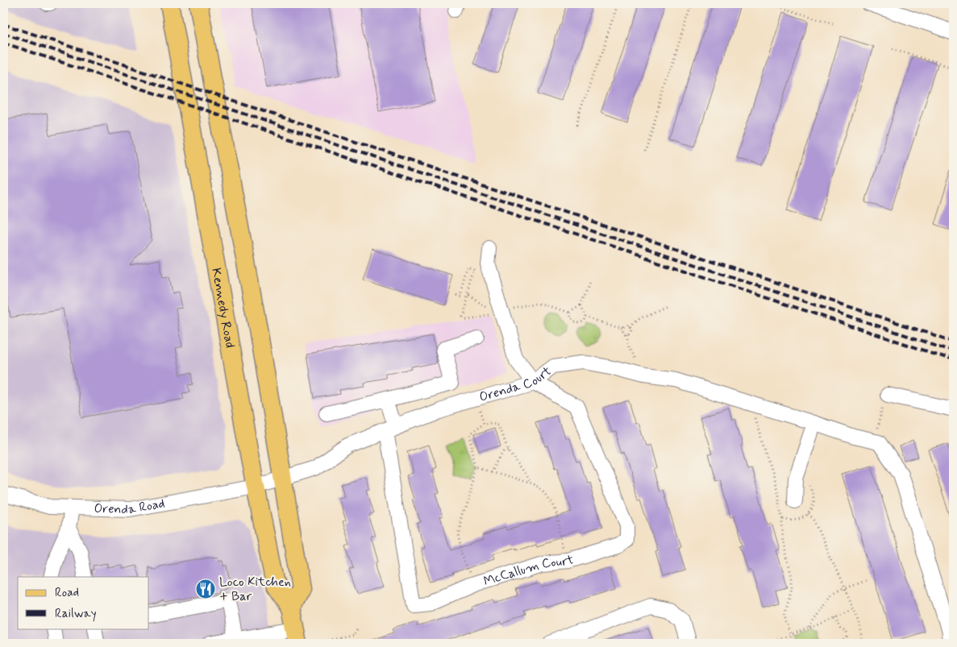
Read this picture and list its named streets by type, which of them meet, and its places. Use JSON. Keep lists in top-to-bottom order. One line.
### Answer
{"streets":{"main road":["Kennedy Road"],"street":["Orenda Court","Orenda Road","McCallum Court"]},"crossings":[["Kennedy Road","Orenda Court"],["Kennedy Road","Orenda Road"],["Orenda Court","Orenda Road"],["Orenda Court","McCallum Court"]],"places":{"restaurant":["Loco Kitchen + Bar"]},"legend":["Road","Railway"]}
